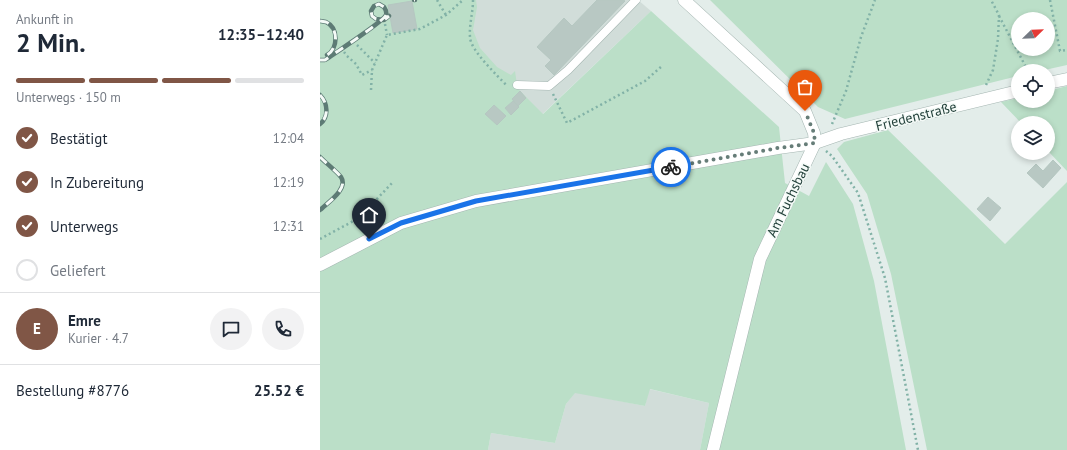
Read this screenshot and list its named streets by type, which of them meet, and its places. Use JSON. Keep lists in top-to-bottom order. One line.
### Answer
{"streets":{"street":["Friedenstraße","Am Fuchsbau"]},"crossings":[["Friedenstraße","Am Fuchsbau"]],"north":"top right","page":{"heading":["2 Min.","Ankunft in","12:35–12:40"],"panel":["Emre","Kurier · 4.7","Bestellung #8776","25.52 €"],"bar":"Unterwegs · 150 m","list":[["Bestätigt","12:04"],["In Zubereitung","12:19"],["Unterwegs","12:31"],"Geliefert"],"round":"E"}}
